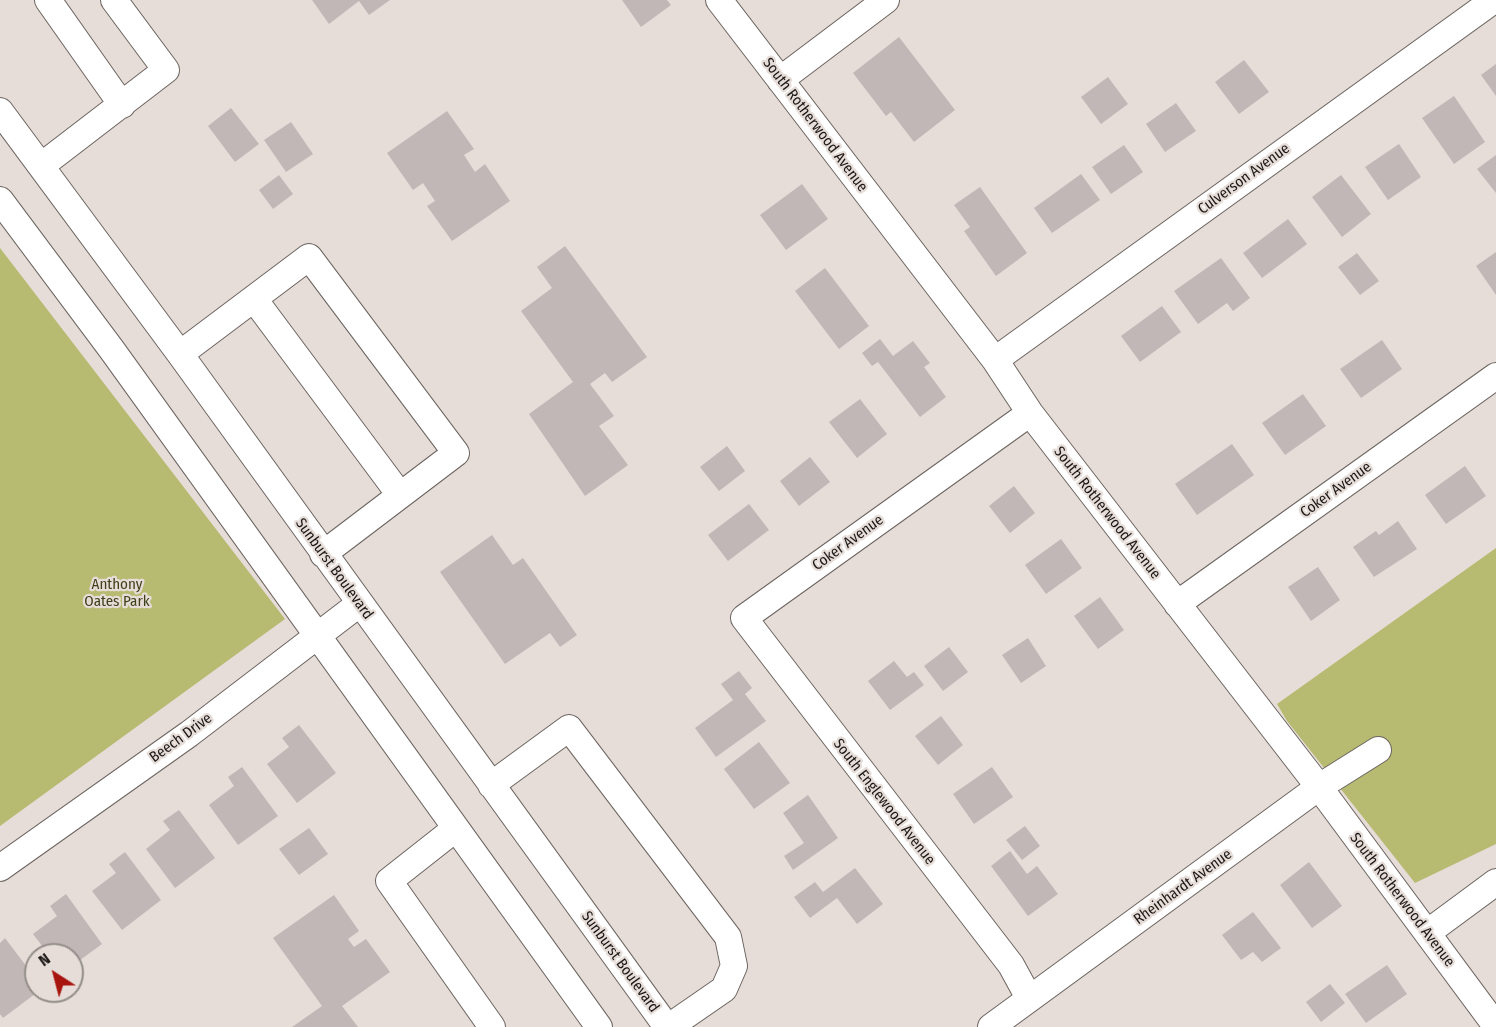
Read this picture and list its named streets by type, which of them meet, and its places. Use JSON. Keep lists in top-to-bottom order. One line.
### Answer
{"streets":{"street":["South Rotherwood Avenue","Culverson Avenue","Coker Avenue","Sunburst Boulevard","Beech Drive","South Englewood Avenue","Rheinhardt Avenue"]},"crossings":[["South Rotherwood Avenue","Culverson Avenue"],["South Rotherwood Avenue","Coker Avenue"],["South Rotherwood Avenue","Rheinhardt Avenue"],["Coker Avenue","South Englewood Avenue"],["Sunburst Boulevard","Beech Drive"],["South Englewood Avenue","Rheinhardt Avenue"]],"parks":["Anthony Oates Park"],"north":"top left"}
